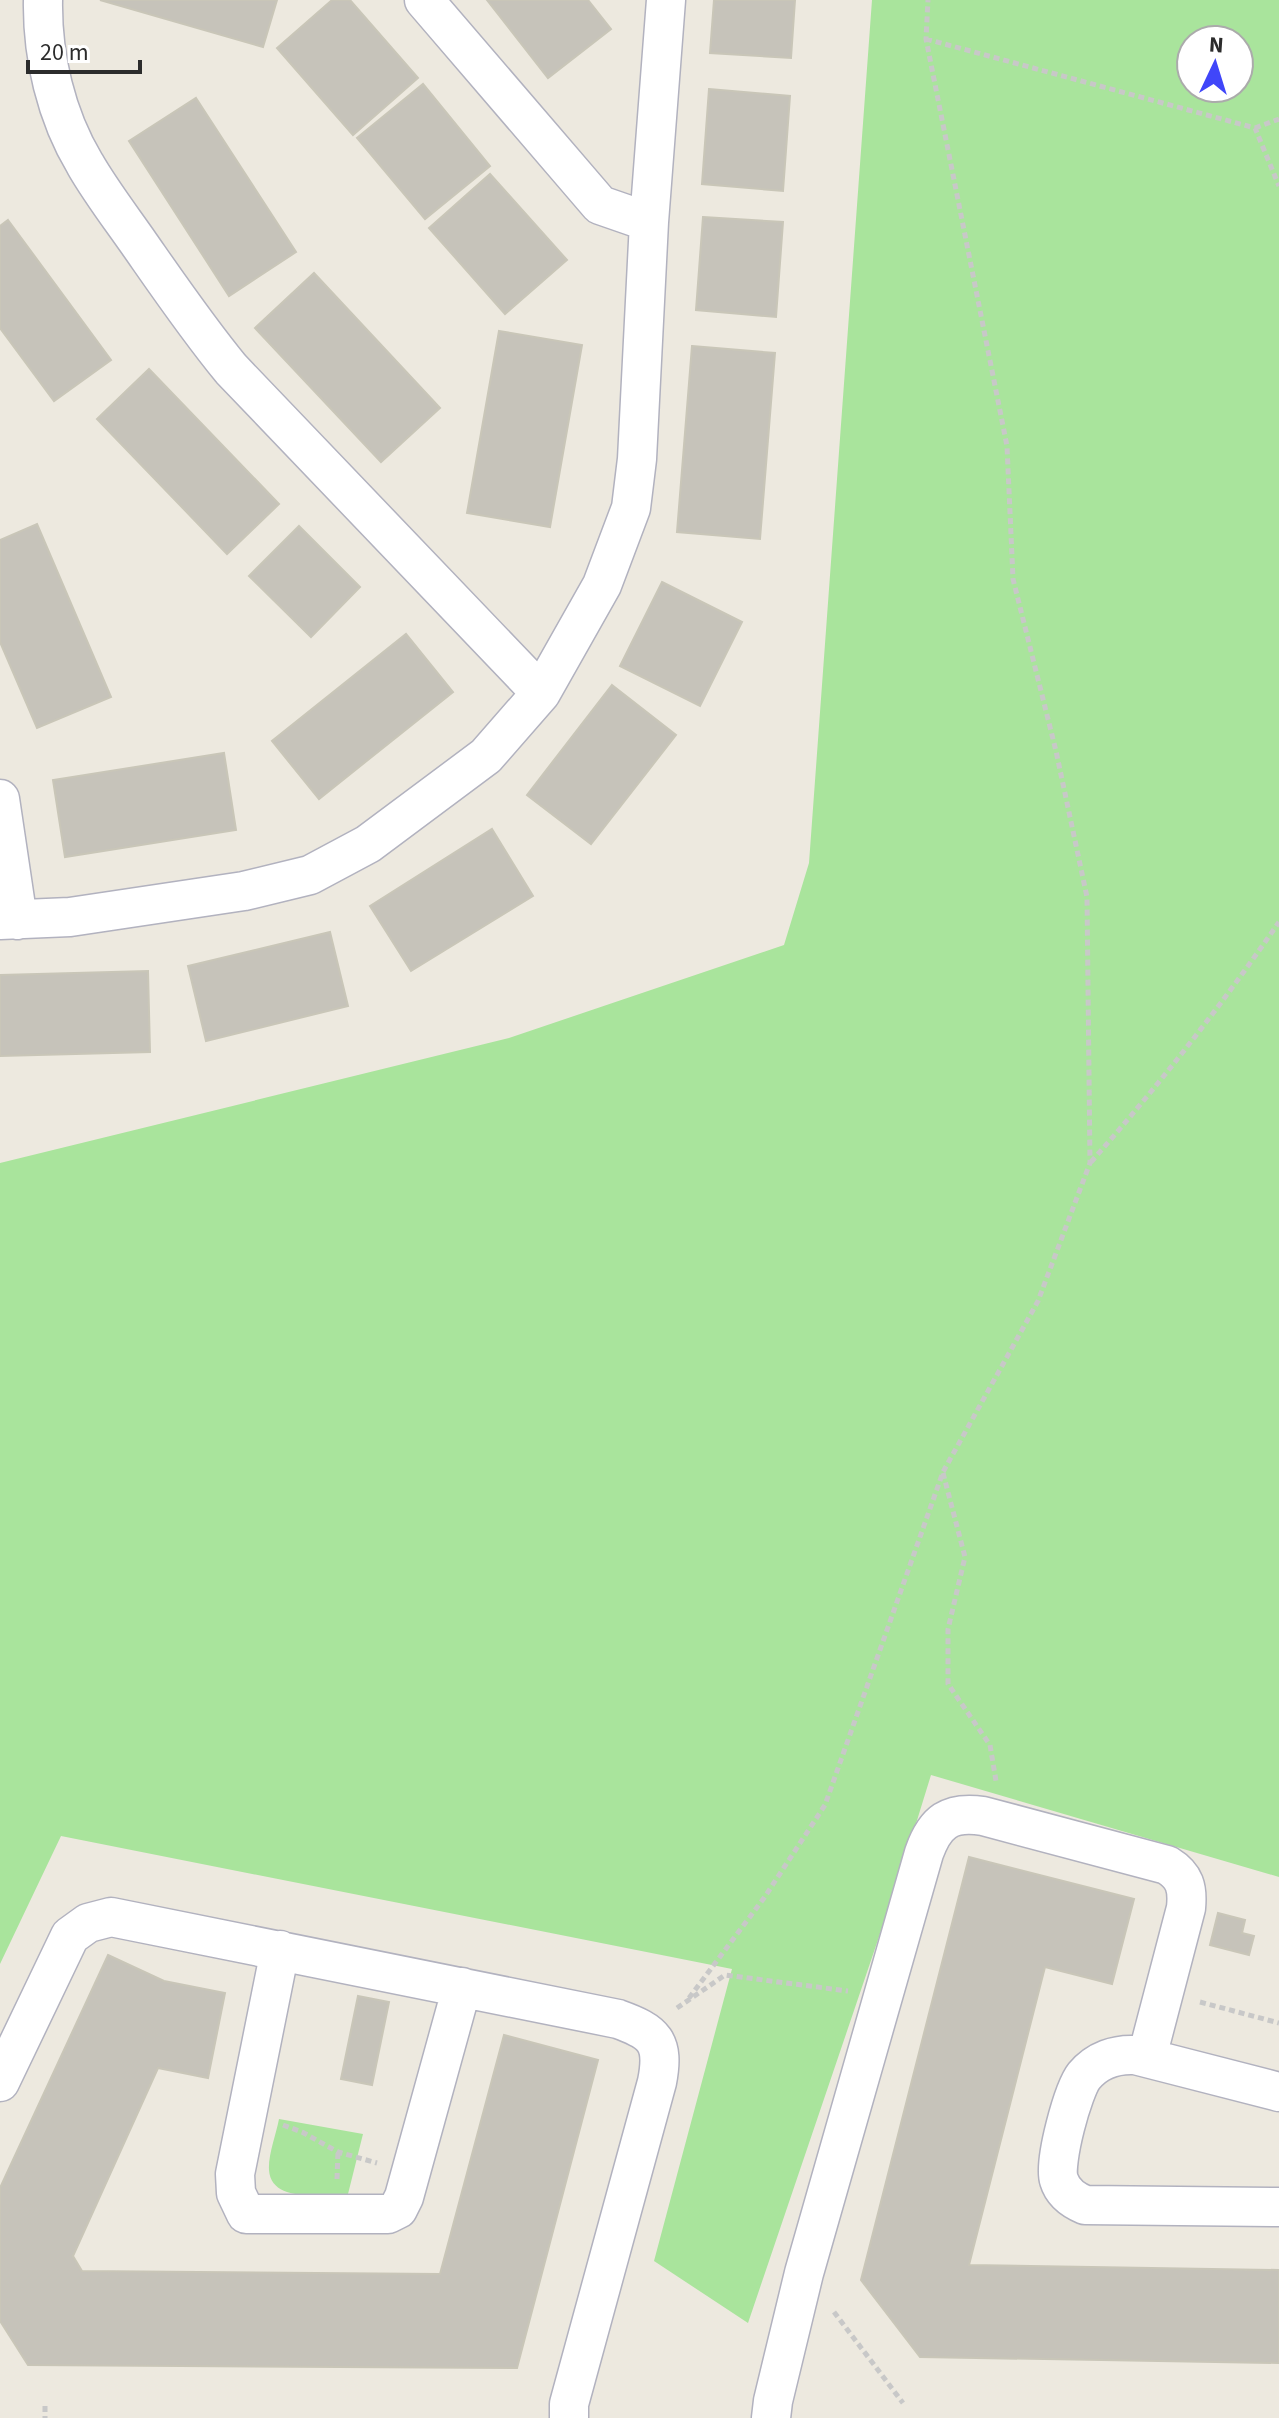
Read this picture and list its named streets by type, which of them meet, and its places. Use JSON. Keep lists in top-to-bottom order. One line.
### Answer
{"scale_bar":"20 m","north":"top"}
